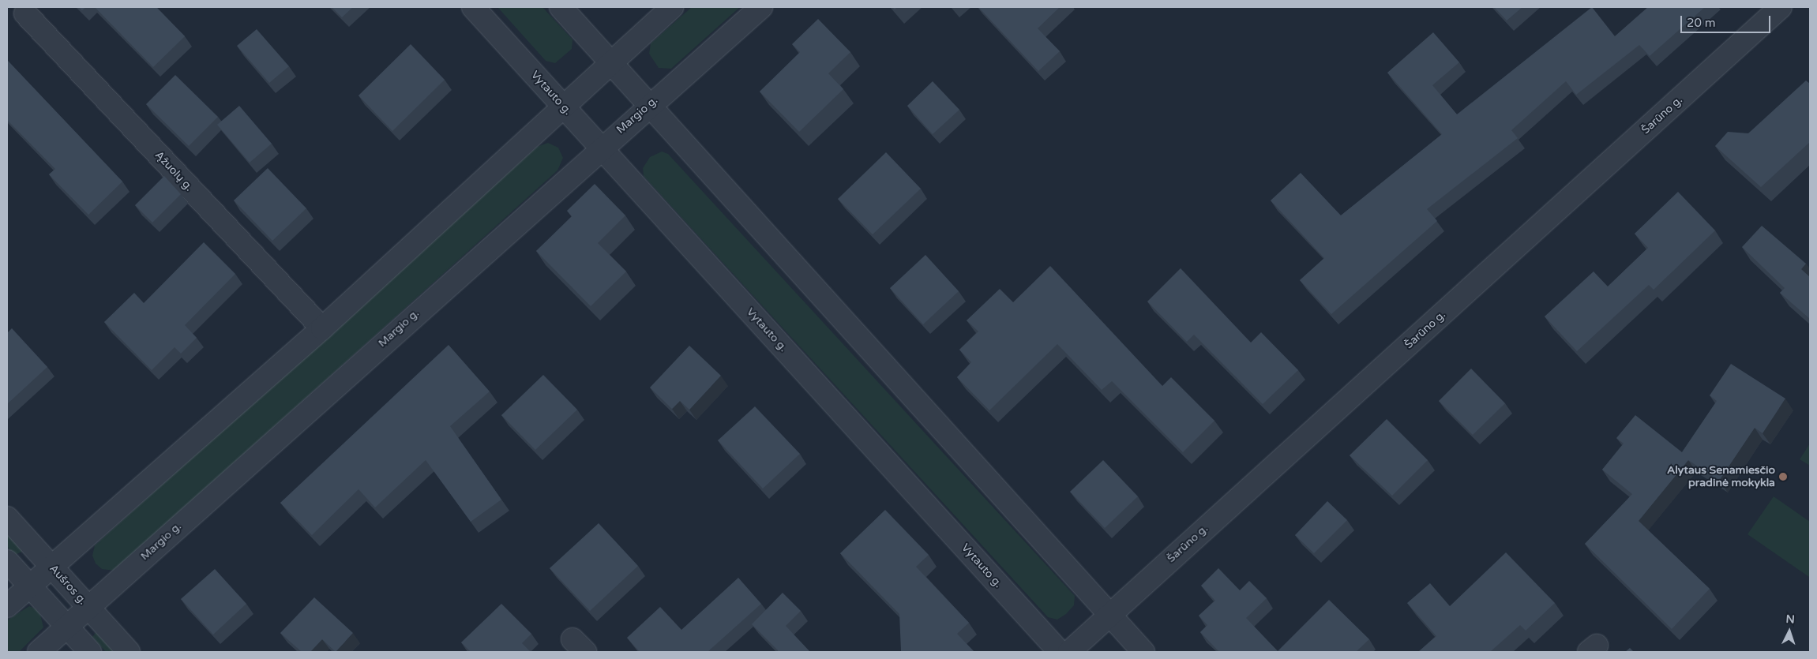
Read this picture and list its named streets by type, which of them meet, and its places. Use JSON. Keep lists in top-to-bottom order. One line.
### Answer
{"streets":{"street":["Vytauto g.","Margio g.","Šarūno g.","Ąžuolų g.","Aušros g."]},"crossings":[["Vytauto g.","Margio g."],["Margio g.","Aušros g."]],"places":["Alytaus Senamiesčio pradinė mokykla"],"scale_bar":"20 m","north":"top"}
